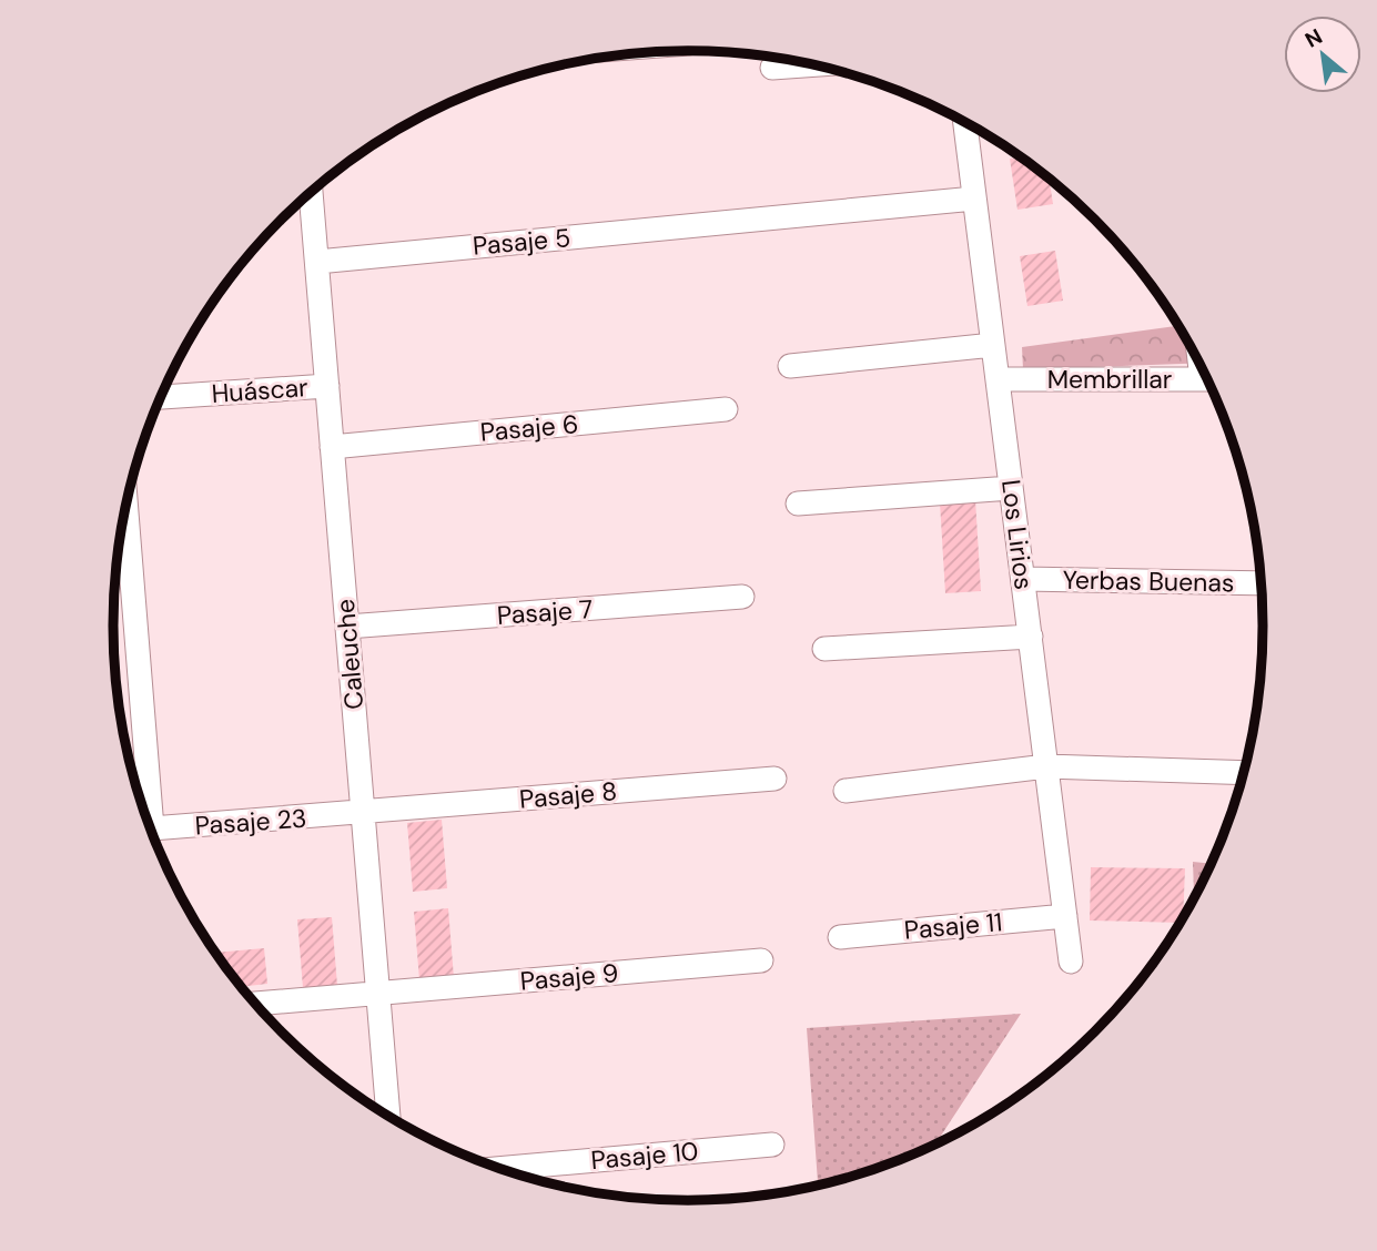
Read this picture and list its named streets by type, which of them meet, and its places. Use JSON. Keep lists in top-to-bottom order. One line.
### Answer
{"streets":{"street":["Pasaje 5","Membrillar","Huáscar","Pasaje 6","Los Lirios","Yerbas Buenas","Pasaje 7","Caleuche","Pasaje 8","Pasaje 23","Pasaje 11","Pasaje 9","Pasaje 10"]},"crossings":[["Pasaje 5","Los Lirios"],["Pasaje 5","Caleuche"],["Membrillar","Los Lirios"],["Huáscar","Caleuche"],["Pasaje 6","Caleuche"],["Los Lirios","Yerbas Buenas"],["Los Lirios","Pasaje 11"],["Pasaje 7","Caleuche"],["Caleuche","Pasaje 8"],["Caleuche","Pasaje 23"],["Caleuche","Pasaje 9"],["Pasaje 8","Pasaje 23"]],"north":"top left"}
